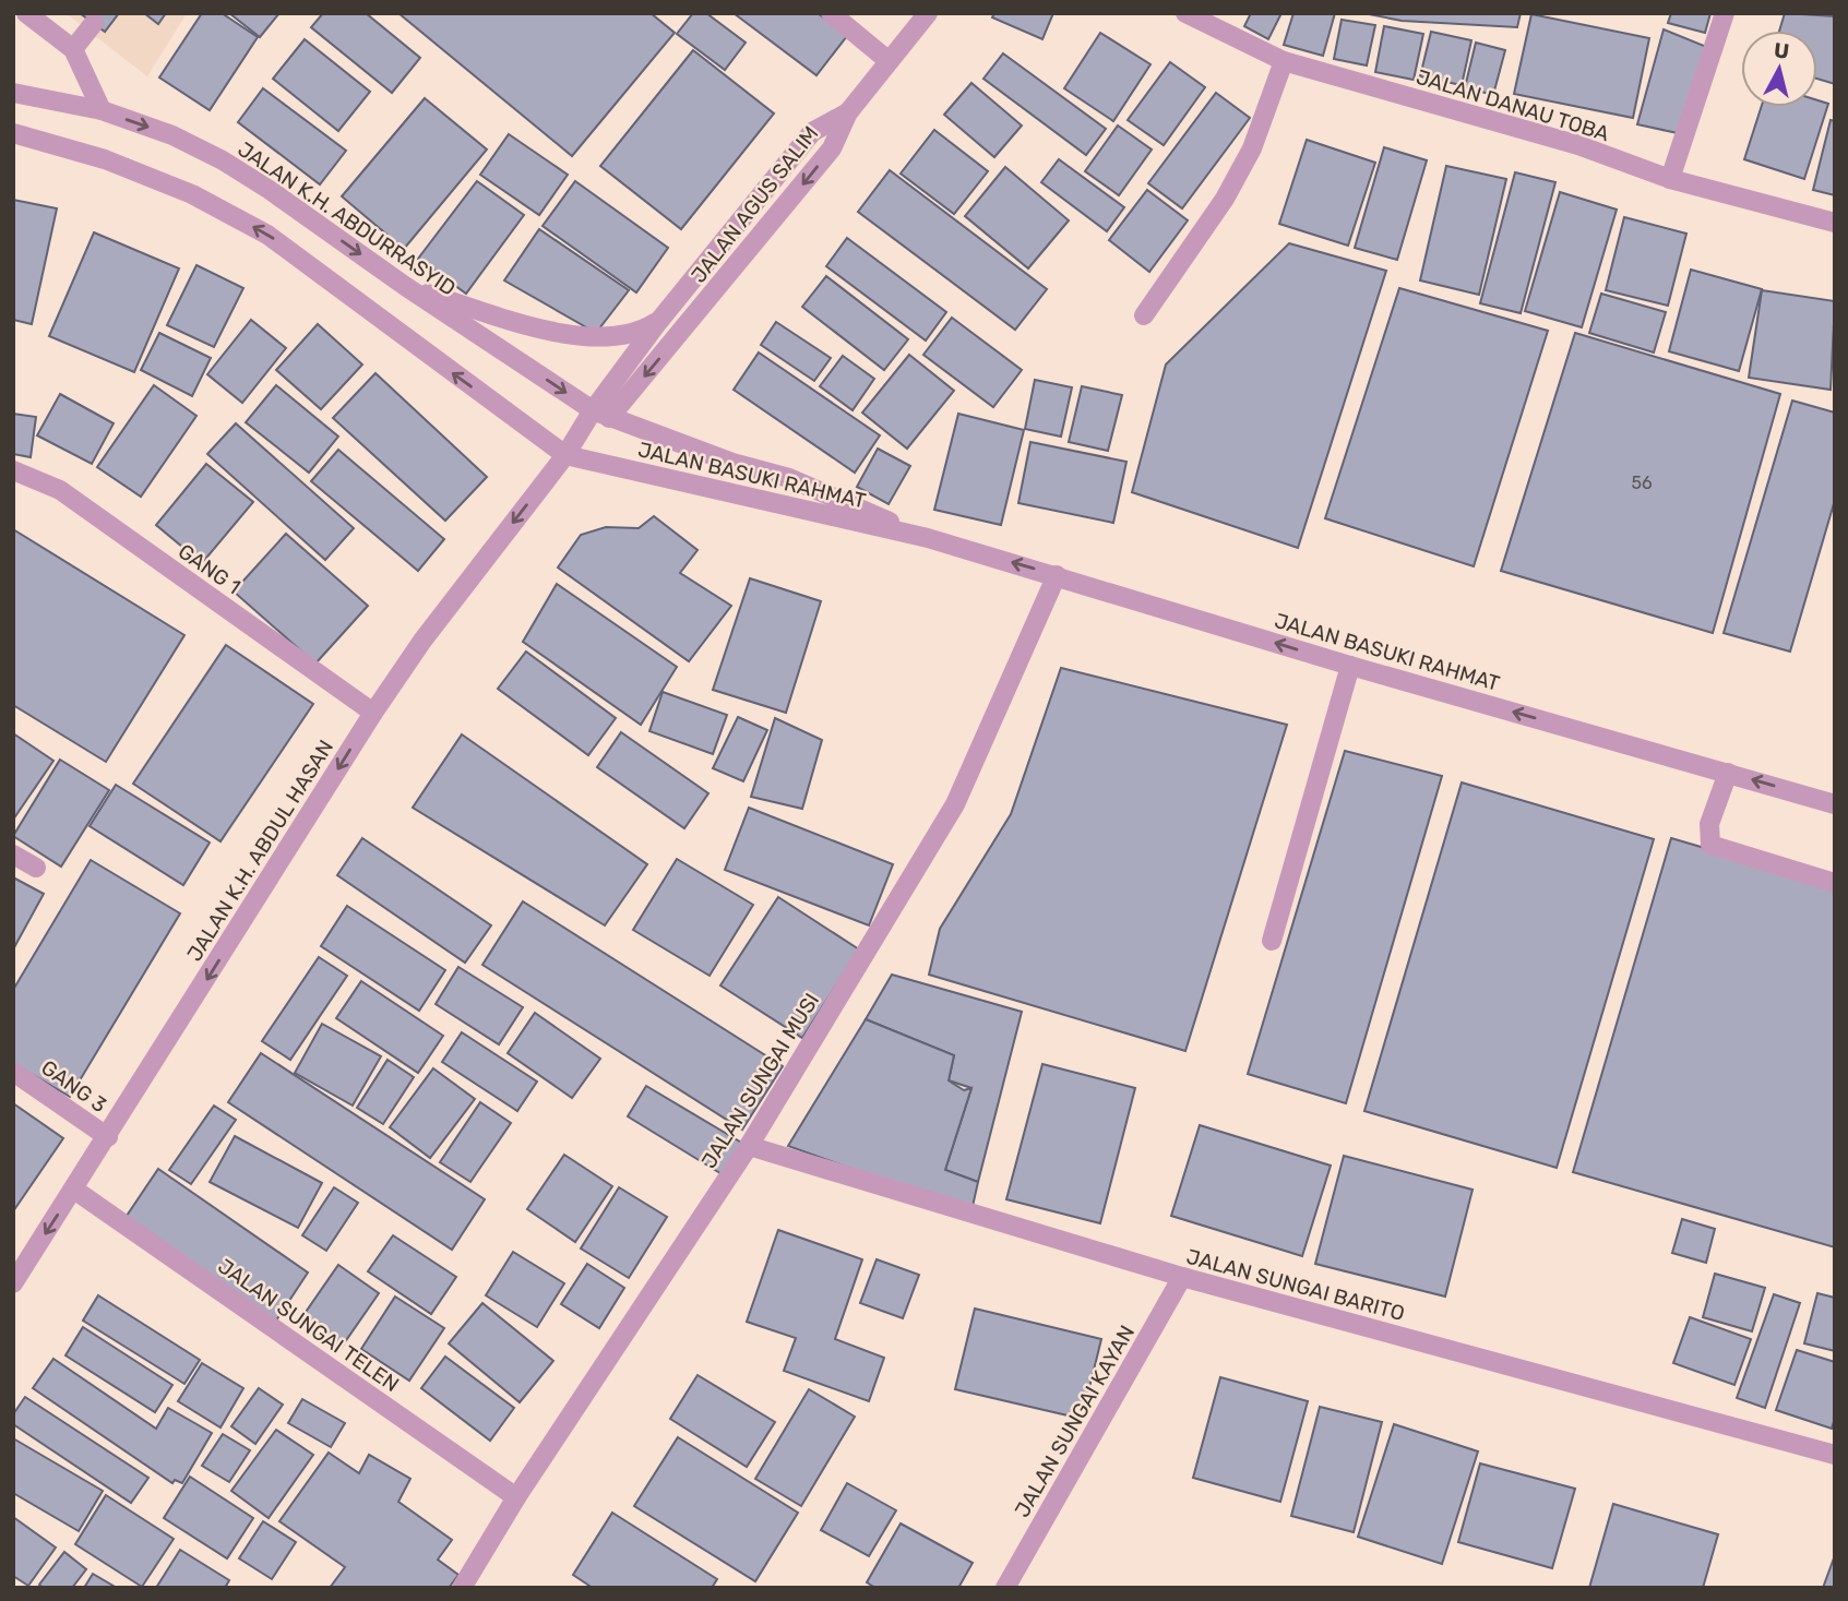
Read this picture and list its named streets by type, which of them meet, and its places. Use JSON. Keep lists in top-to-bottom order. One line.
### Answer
{"streets":{"street":["JALAN DANAU TOBA","JALAN AGUS SALIM","JALAN K.H. ABDURRASYID","JALAN BASUKI RAHMAT","GANG 1","JALAN K.H. ABDUL HASAN","JALAN SUNGAI MUSI","GANG 3","JALAN SUNGAI BARITO","JALAN SUNGAI TELEN","JALAN SUNGAI KAYAN"]},"crossings":[["JALAN AGUS SALIM","JALAN K.H. ABDURRASYID"],["JALAN AGUS SALIM","JALAN BASUKI RAHMAT"],["JALAN AGUS SALIM","JALAN K.H. ABDUL HASAN"],["JALAN K.H. ABDURRASYID","JALAN BASUKI RAHMAT"],["JALAN BASUKI RAHMAT","JALAN K.H. ABDUL HASAN"],["JALAN BASUKI RAHMAT","JALAN SUNGAI MUSI"],["GANG 1","JALAN K.H. ABDUL HASAN"],["JALAN K.H. ABDUL HASAN","GANG 3"],["JALAN K.H. ABDUL HASAN","JALAN SUNGAI TELEN"],["JALAN SUNGAI MUSI","JALAN SUNGAI BARITO"],["JALAN SUNGAI MUSI","JALAN SUNGAI TELEN"],["JALAN SUNGAI BARITO","JALAN SUNGAI KAYAN"]],"one_way":["JALAN BASUKI RAHMAT","JALAN K.H. ABDUL HASAN"],"house_numbers":["56"],"north":"top"}
